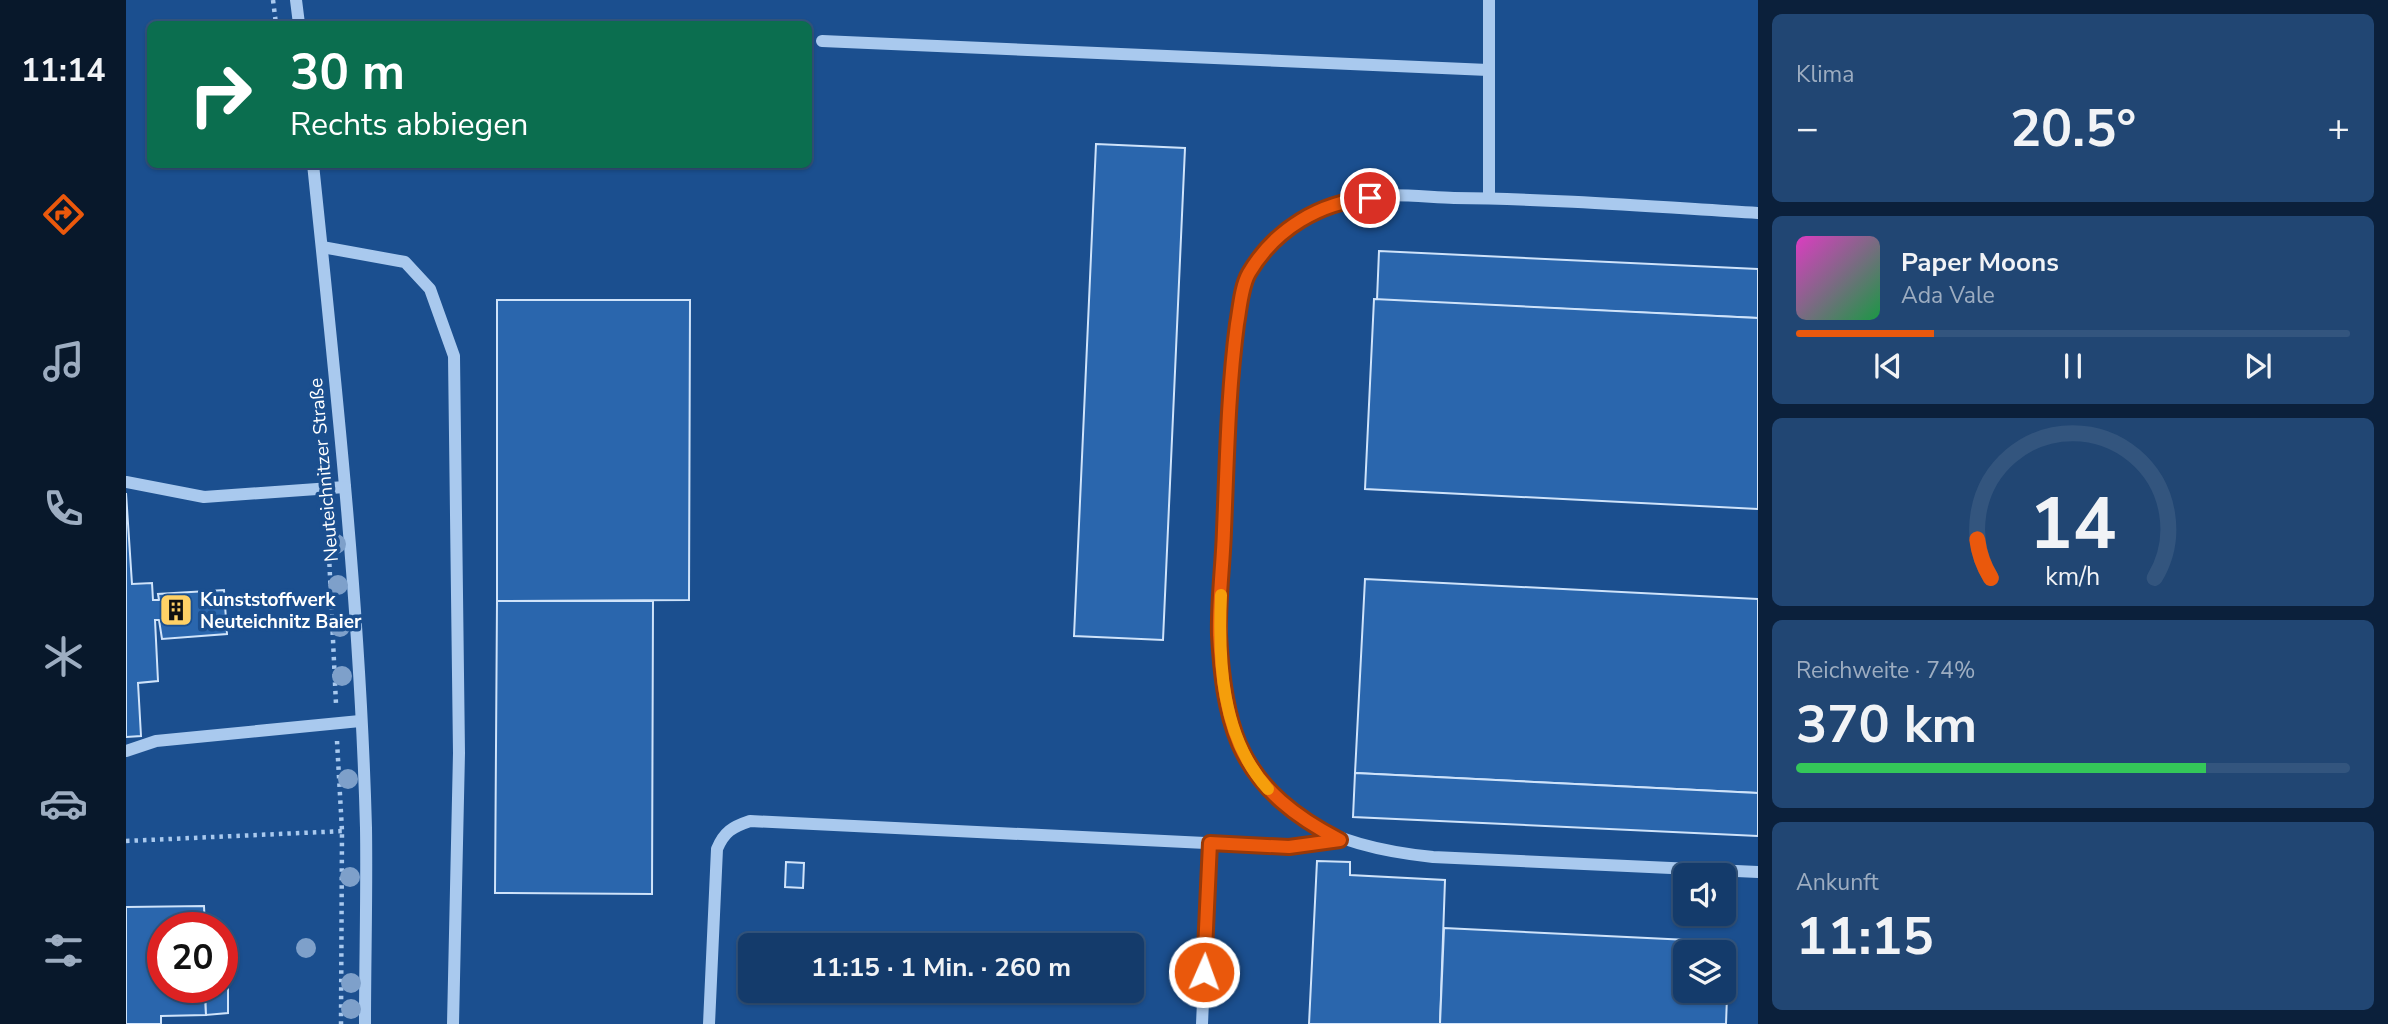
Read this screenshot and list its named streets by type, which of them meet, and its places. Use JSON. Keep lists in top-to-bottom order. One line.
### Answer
{"streets":{"street":["Neuteichnitzer Straße"]},"places":{"building":["Kunststoffwerk Neuteichnitz Baier"]},"page":{"tabs":"11:14","tile":["Klima",["Reichweite · 74%","370 km"],["Ankunft","11:15"]],"turn":["30 m","Rechts abbiegen"],"heat":["−","20.5°","+"],"song":["Paper Moons","Ada Vale"],"limit":"20","trip":"11:15 · 1 Min. · 260 m","gauge":["14","km/h"]}}
